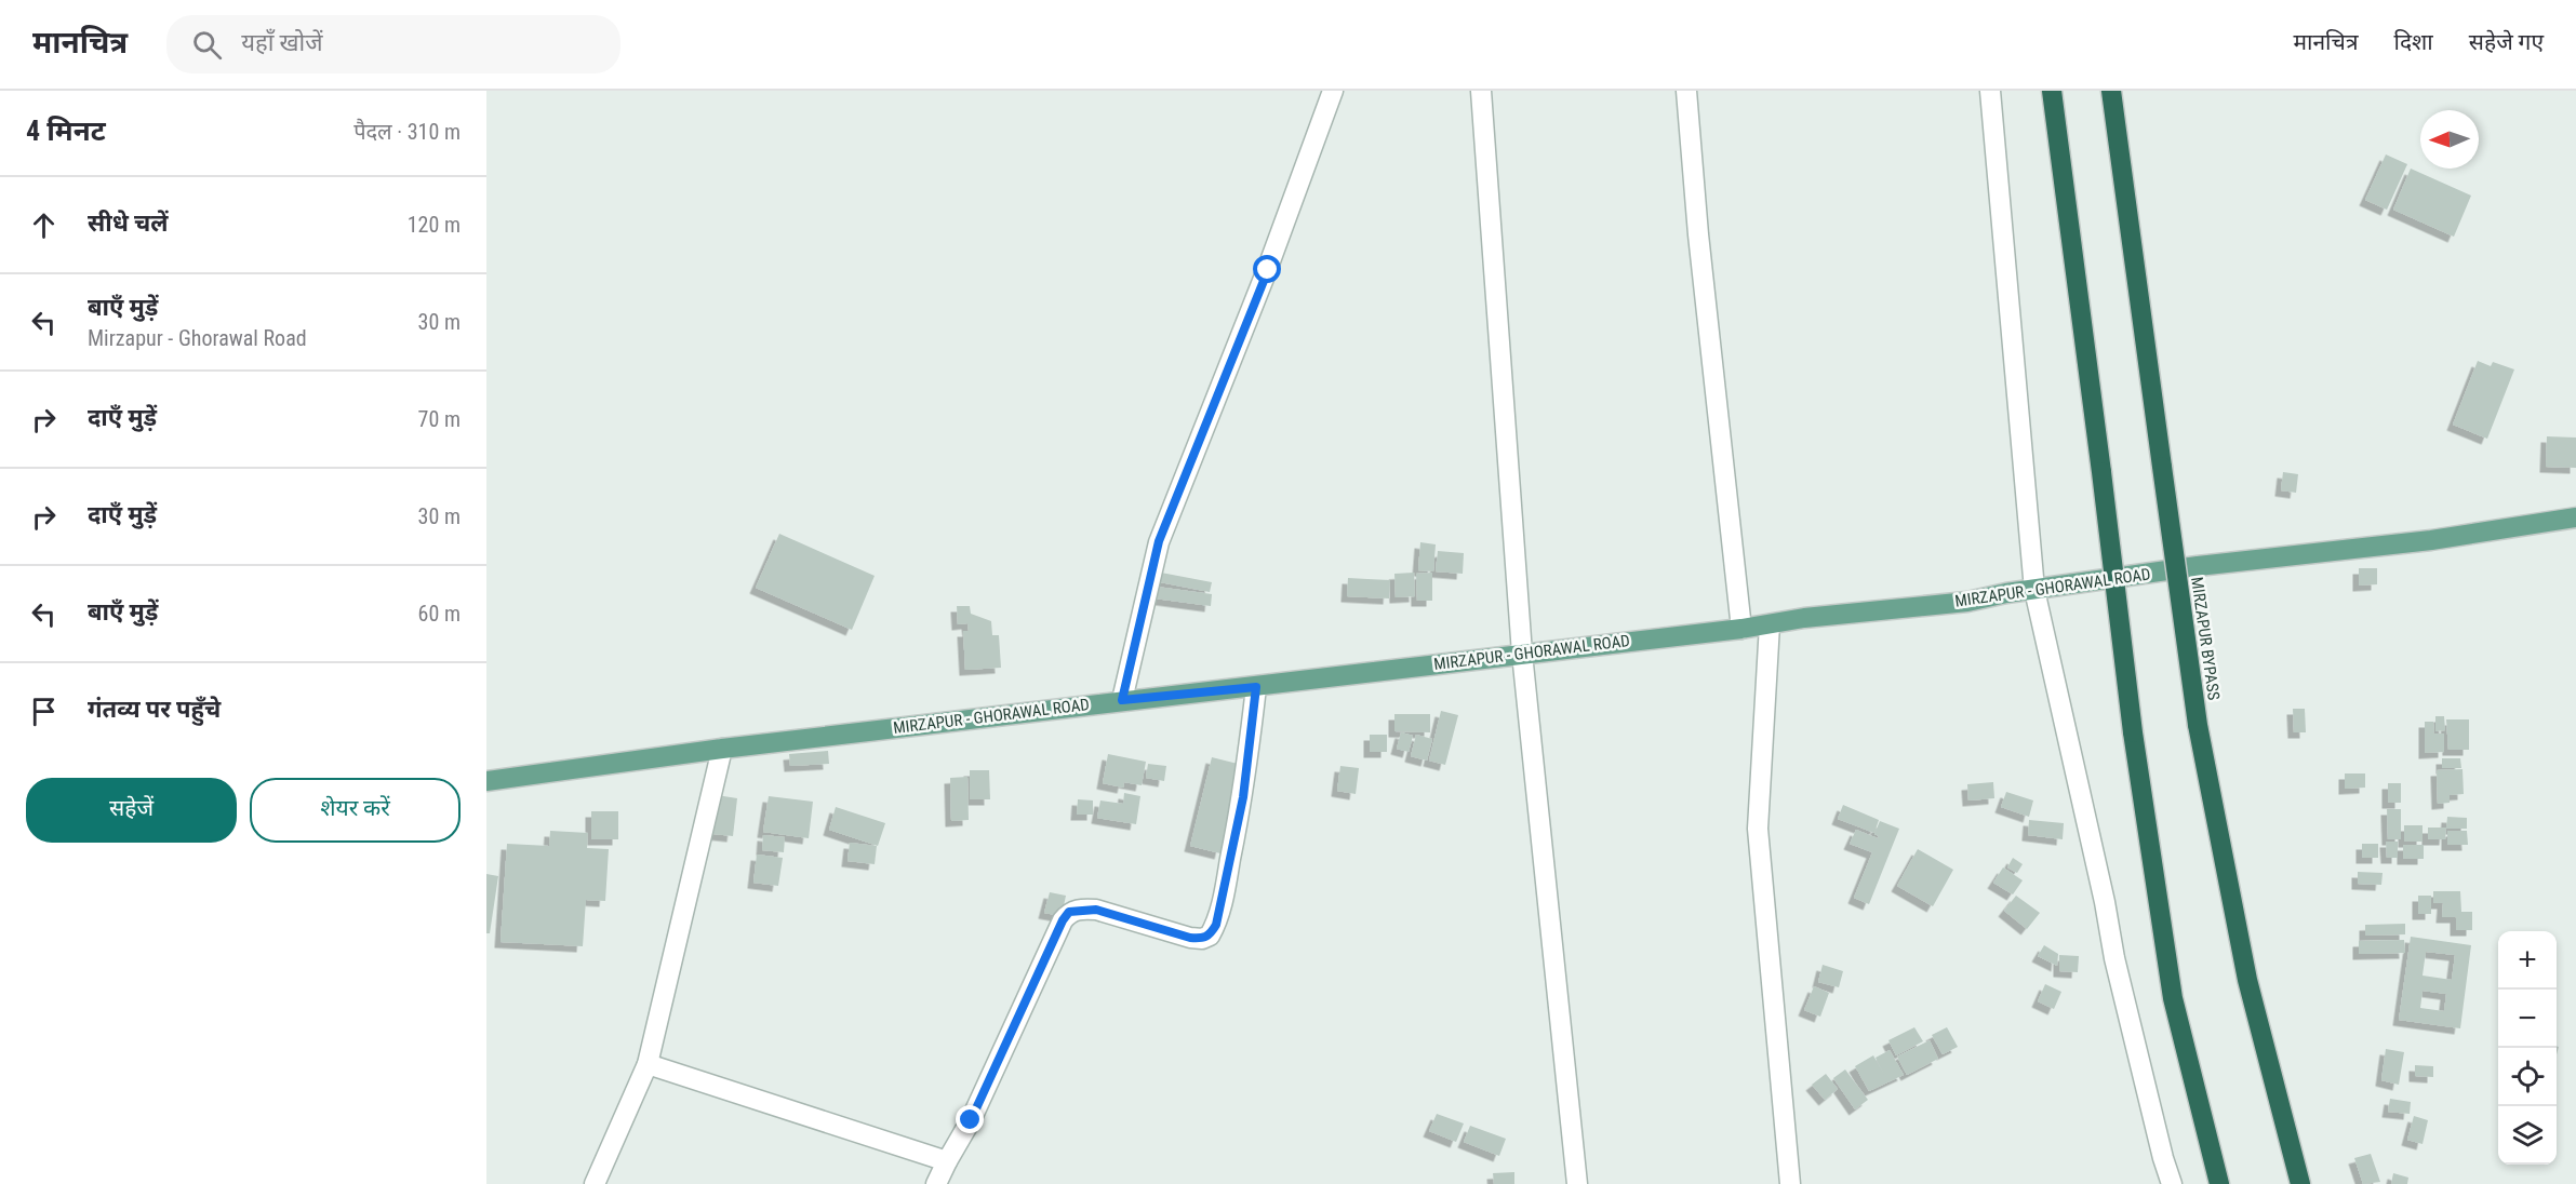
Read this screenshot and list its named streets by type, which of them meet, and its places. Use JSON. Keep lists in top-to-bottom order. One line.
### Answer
{"streets":{"highway":["MIRZAPUR BYPASS"],"main road":["MIRZAPUR - GHORAWAL ROAD"]},"north":"left","page":{"header":"मानचित्र","search":"यहाँ खोजें","nav":["मानचित्र","दिशा","सहेजे गए"],"heading":["4 मिनट","पैदल · 310 m"],"list":[["सीधे चलें","120 m"],["बाएँ मुड़ें","Mirzapur - Ghorawal Road","30 m"],["दाएँ मुड़ें","70 m"],["दाएँ मुड़ें","30 m"],["बाएँ मुड़ें","60 m"],"गंतव्य पर पहुँचे"],"buttons":["सहेजें","शेयर करें"],"map_buttons":["+","−"]}}
